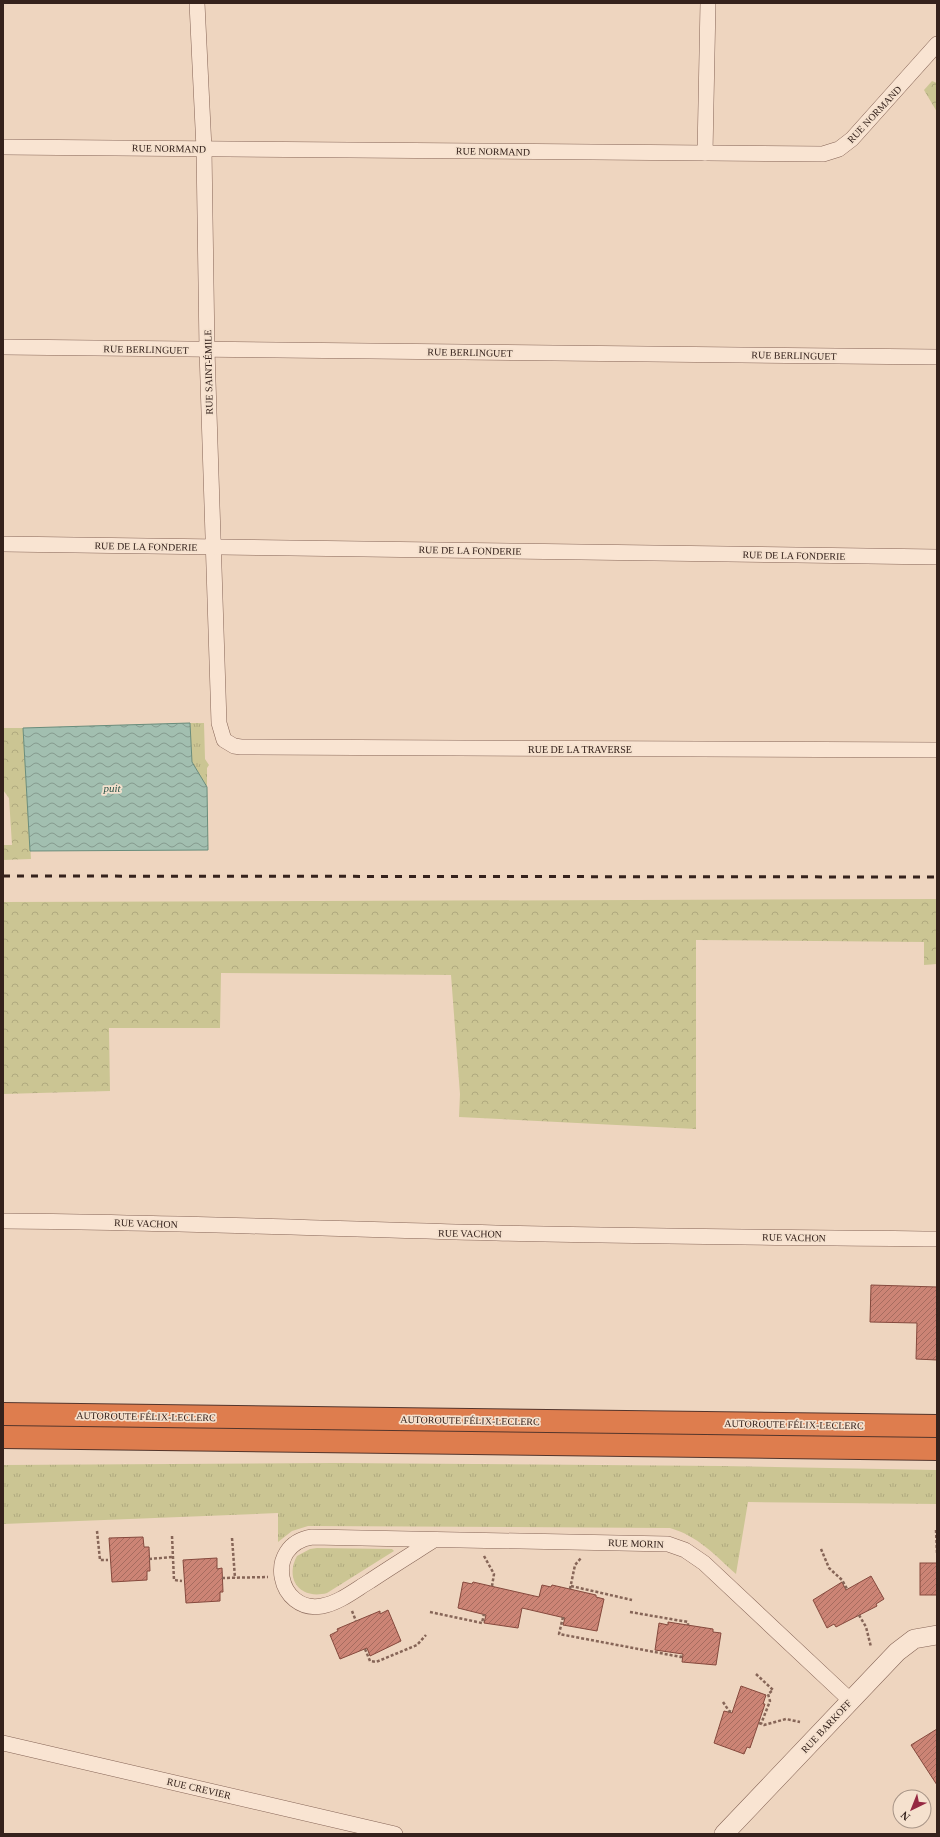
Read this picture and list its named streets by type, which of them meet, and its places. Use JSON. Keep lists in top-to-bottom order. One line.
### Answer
{"streets":{"highway":["AUTOROUTE FÉLIX-LECLERC"],"street":["RUE NORMAND","RUE BERLINGUET","RUE SAINT-ÉMILE","RUE DE LA FONDERIE","RUE DE LA TRAVERSE","RUE VACHON","RUE MORIN","RUE BARKOFF","RUE CREVIER"]},"crossings":[["RUE NORMAND","RUE SAINT-ÉMILE"],["RUE BERLINGUET","RUE SAINT-ÉMILE"],["RUE SAINT-ÉMILE","RUE DE LA FONDERIE"],["RUE SAINT-ÉMILE","RUE DE LA TRAVERSE"],["RUE MORIN","RUE BARKOFF"]],"water":["puit"],"north":"bottom left"}
